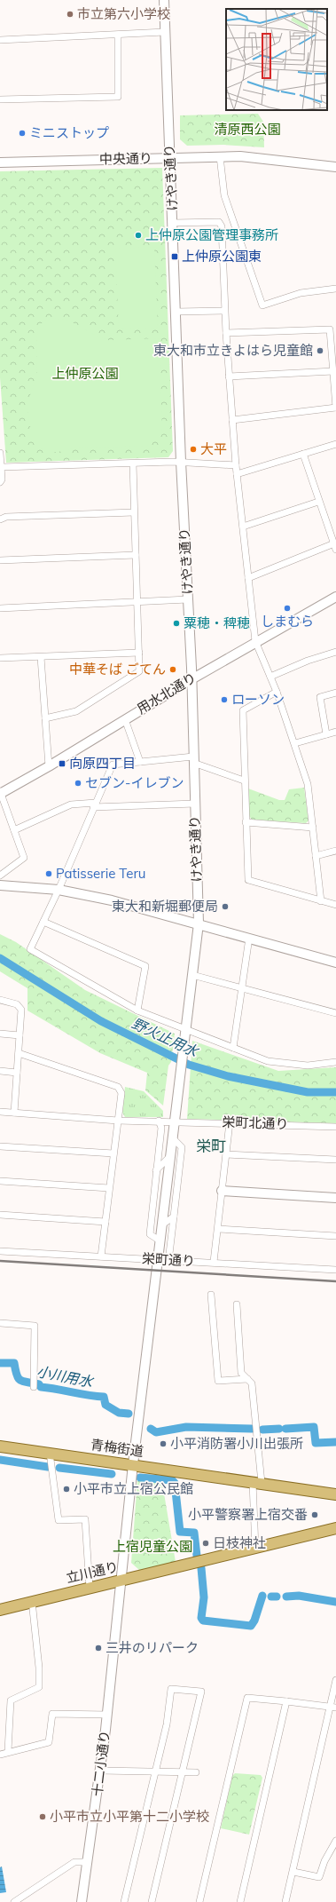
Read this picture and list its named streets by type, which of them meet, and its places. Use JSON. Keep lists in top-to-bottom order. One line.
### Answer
{"streets":{"main road":["青梅街道","立川通り"],"street":["中央通り","けやき通り","用水北通り","栄町北通り","栄町通り","十二小通り"]},"crossings":[["中央通り","けやき通り"],["けやき通り","用水北通り"],["けやき通り","栄町北通り"],["けやき通り","栄町通り"],["けやき通り","十二小通り"],["栄町通り","十二小通り"],["青梅街道","十二小通り"],["立川通り","十二小通り"]],"districts":["栄町"],"water":["野火止用水","小川用水"],"parks":["清原西公園","上仲原公園","上宿児童公園"],"places":{"other":["市立第六小学校","ミニストップ","上仲原公園管理事務所","東大和市立きよはら児童館","大平","しまむら","粟穂・稗穂","中華そば ごてん","ローソン","セブン-イレブン","Patisserie Teru","東大和新堀郵便局","小平消防署小川出張所","小平市立上宿公民館","小平警察署上宿交番","日枝神社","三井のリパーク","小平市立小平第十二小学校"],"transit":["上仲原公園東","向原四丁目"]}}
